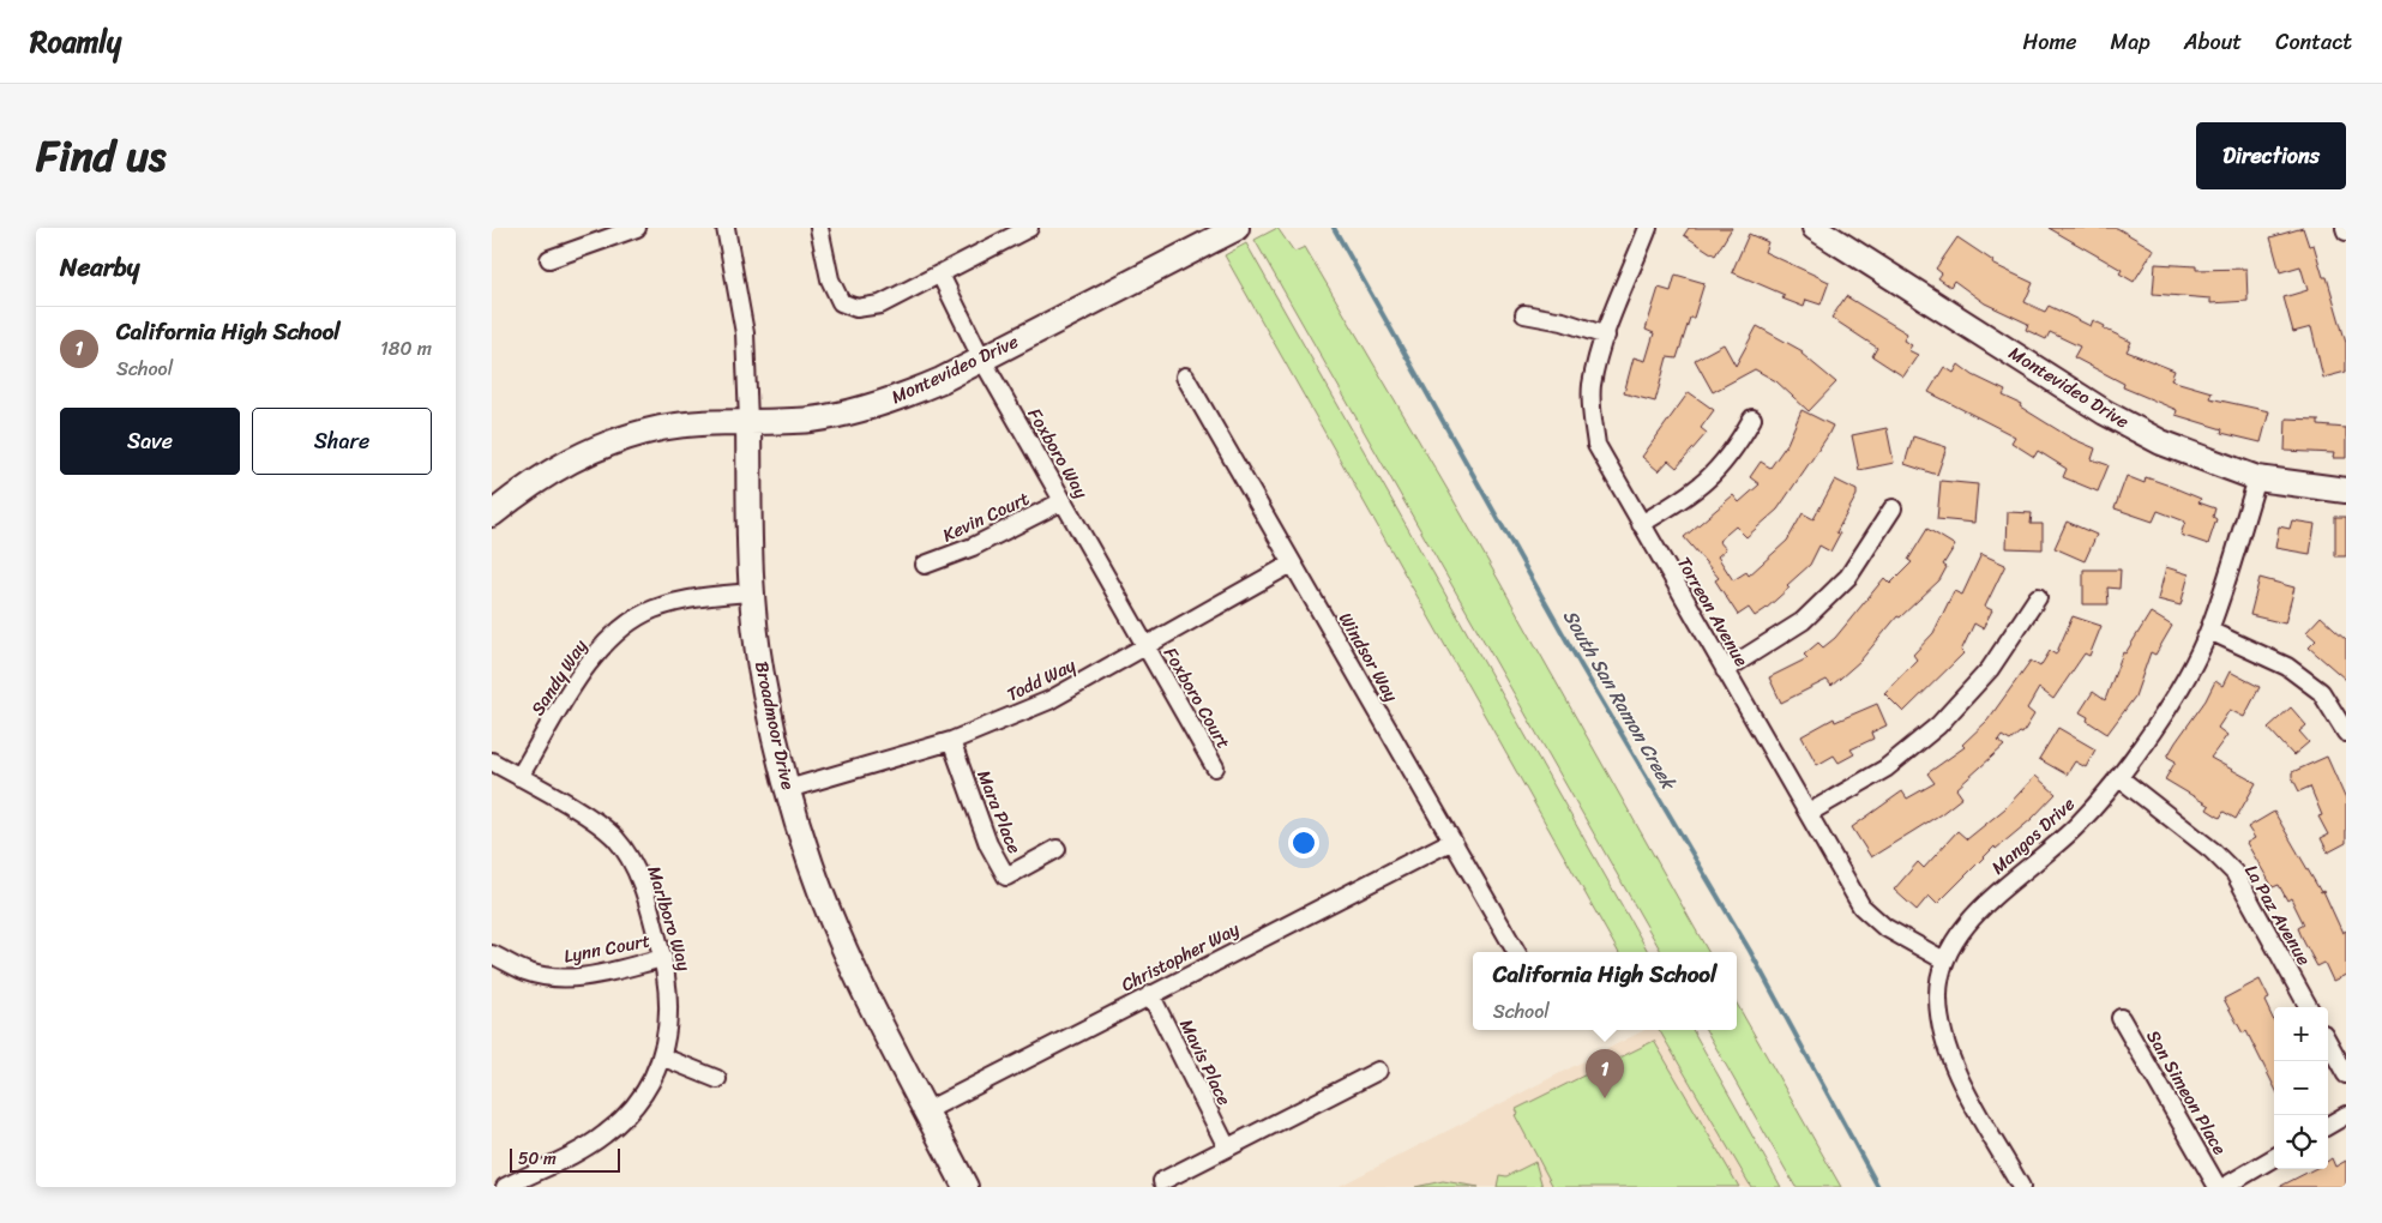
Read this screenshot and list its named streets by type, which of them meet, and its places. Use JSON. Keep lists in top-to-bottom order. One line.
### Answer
{"streets":{"street":["Montevideo Drive","Foxboro Way","Kevin Court","Torreon Avenue","Windsor Way","Sandy Way","Todd Way","Foxboro Court","Broadmoor Drive","Mara Place","Mangos Drive","La Paz Avenue","Marlboro Way","Lynn Court","Christopher Way","Mavis Place","San Simeon Place"]},"crossings":[["Montevideo Drive","Foxboro Way"],["Montevideo Drive","Broadmoor Drive"],["Montevideo Drive","Mangos Drive"],["Foxboro Way","Kevin Court"],["Foxboro Way","Todd Way"],["Foxboro Way","Foxboro Court"],["Torreon Avenue","Mangos Drive"],["Windsor Way","Todd Way"],["Windsor Way","Christopher Way"],["Sandy Way","Broadmoor Drive"],["Sandy Way","Marlboro Way"],["Todd Way","Foxboro Court"],["Todd Way","Broadmoor Drive"],["Todd Way","Mara Place"],["Broadmoor Drive","Christopher Way"],["Mangos Drive","La Paz Avenue"],["Marlboro Way","Lynn Court"],["Christopher Way","Mavis Place"]],"water":["South San Ramon Creek"],"scale_bar":"50 m","page":{"header":"Roamly","nav":["Home","Map","About","Contact"],"title":"Find us","buttons":["Directions",["Save","Share"]],"heading":"Nearby","list":[{"mark":"1","name":"California High School","note":"School","value":"180 m"}],"popup":["California High School","School"],"map_buttons":["+","−"],"pins":"1","scale":"50 m"}}
